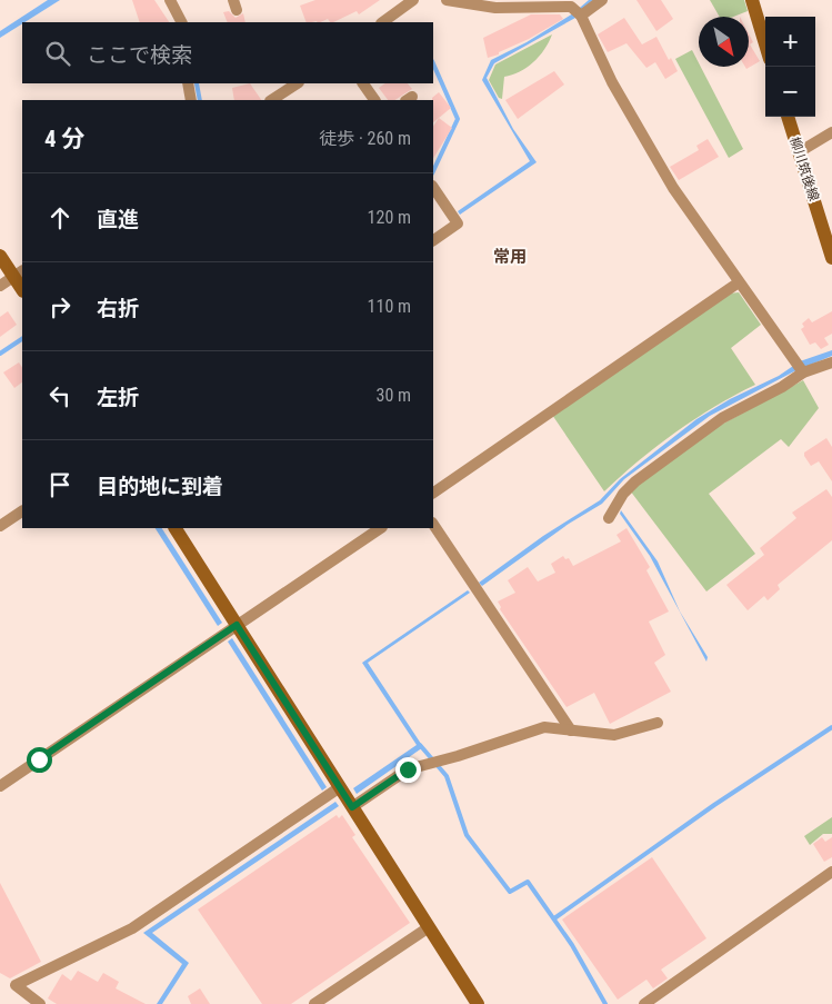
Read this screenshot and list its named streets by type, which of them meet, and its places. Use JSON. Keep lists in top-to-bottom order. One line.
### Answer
{"streets":{"street":["柳川筑後線"]},"districts":["常用"],"north":"bottom right","page":{"map_buttons":["+","−"],"search":"ここで検索","heading":["4 分","徒歩 · 260 m"],"list":[["直進","120 m"],["右折","110 m"],["左折","30 m"],"目的地に到着"]}}
